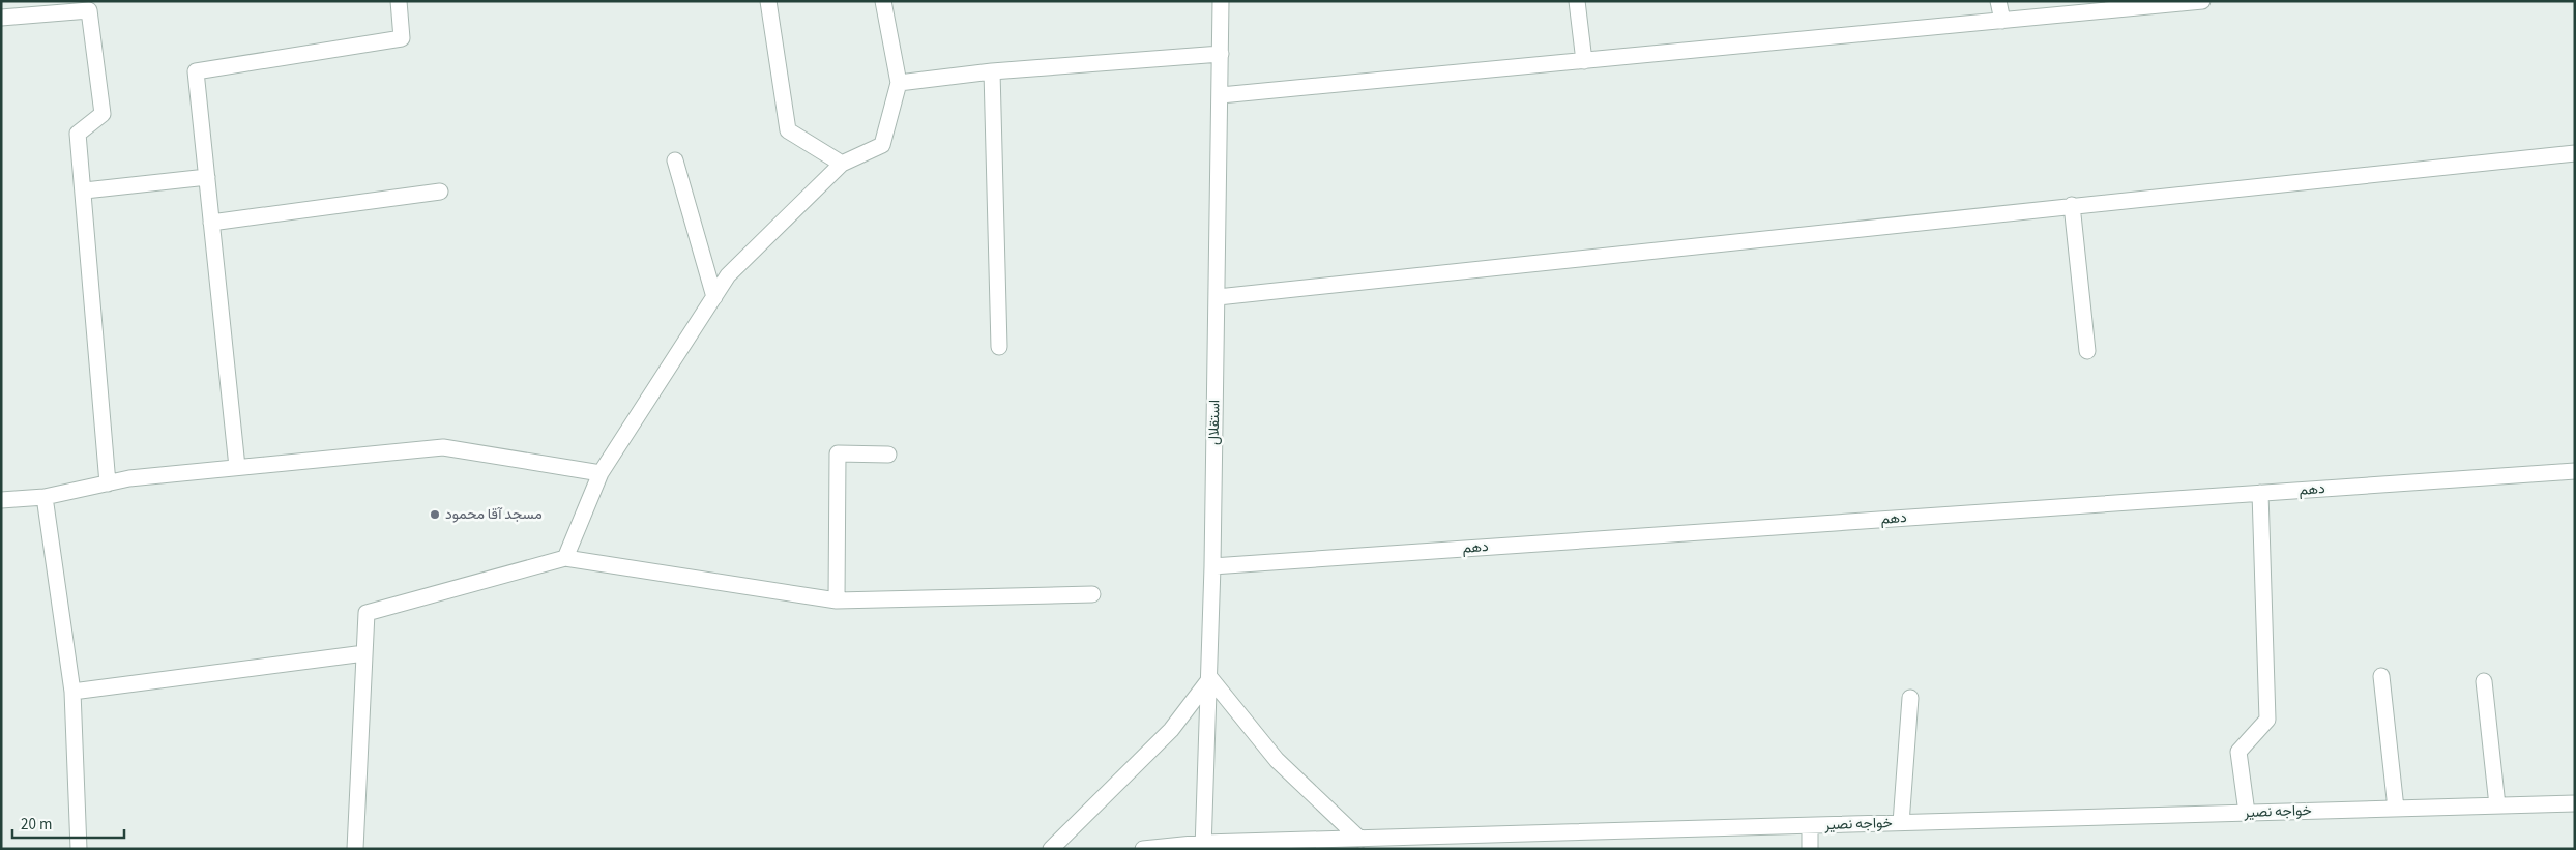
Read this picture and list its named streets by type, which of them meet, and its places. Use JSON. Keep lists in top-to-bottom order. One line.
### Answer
{"streets":{"street":["استقلال","دهم","خواجه نصیر"]},"crossings":[["استقلال","دهم"],["استقلال","خواجه نصیر"]],"places":["مسجد آقا محمود"],"scale_bar":"20 m"}
